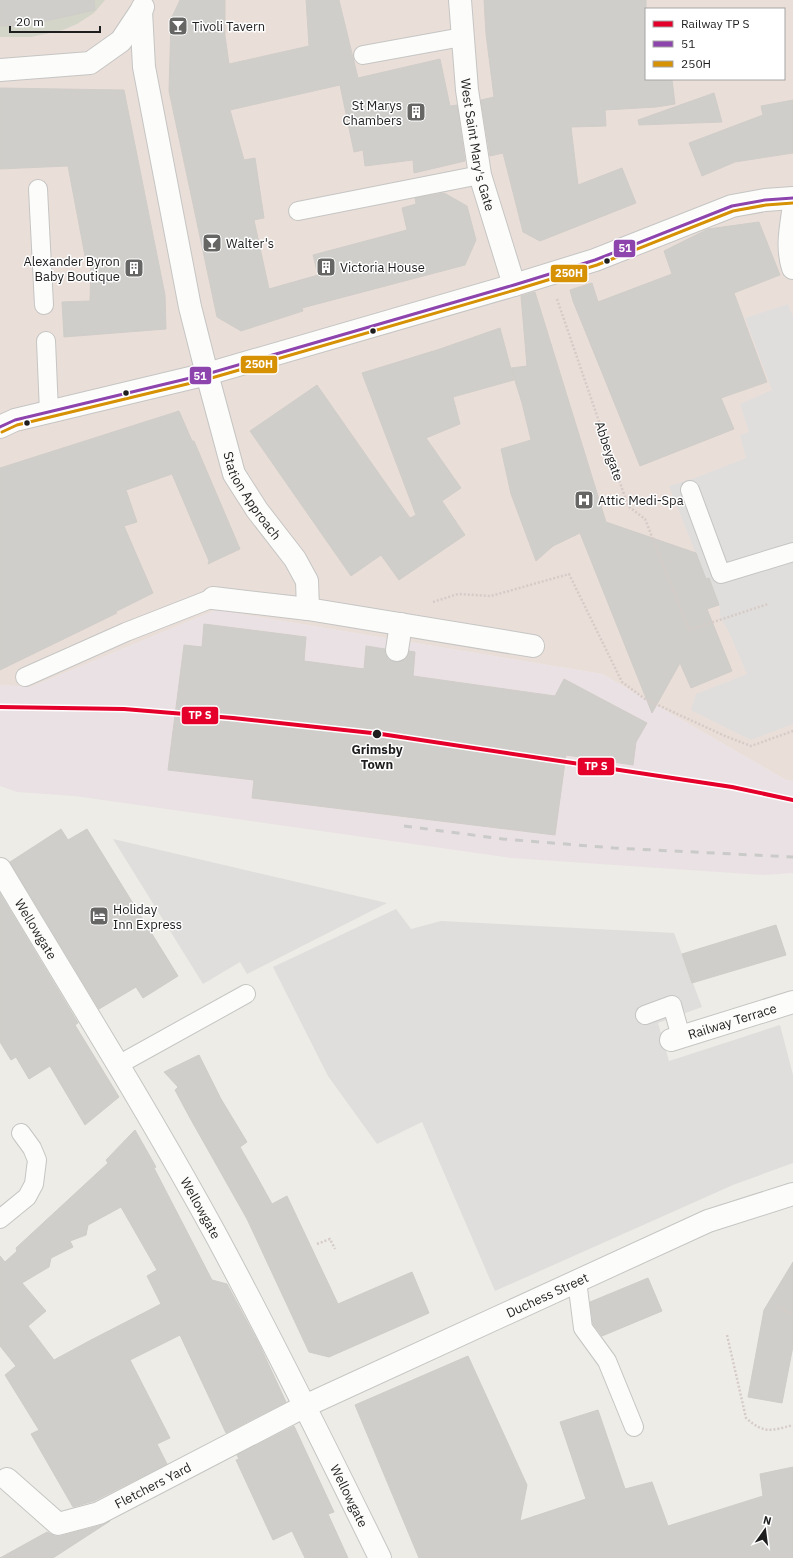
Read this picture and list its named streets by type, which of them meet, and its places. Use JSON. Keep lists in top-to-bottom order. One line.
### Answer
{"streets":{"street":["West Saint Mary's Gate","Station Approach","Wellowgate","Railway Terrace","Duchess Street","Fletchers Yard"],"path":["Abbeygate"]},"crossings":[["West Saint Mary's Gate","Abbeygate"],["Wellowgate","Duchess Street"],["Wellowgate","Fletchers Yard"],["Duchess Street","Fletchers Yard"]],"places":{"bar":["Tivoli Tavern","Walter's"],"building":["St Marys Chambers","Victoria House","Alexander Byron Baby Boutique"],"hospital":["Attic Medi-Spa"],"other":["Grimsby Town"],"hotel":["Holiday Inn Express"]},"lines":["transit line 51","transit line 250H"],"legend":["Railway TP S","51","250H"],"scale_bar":"20 m","north":"top"}
